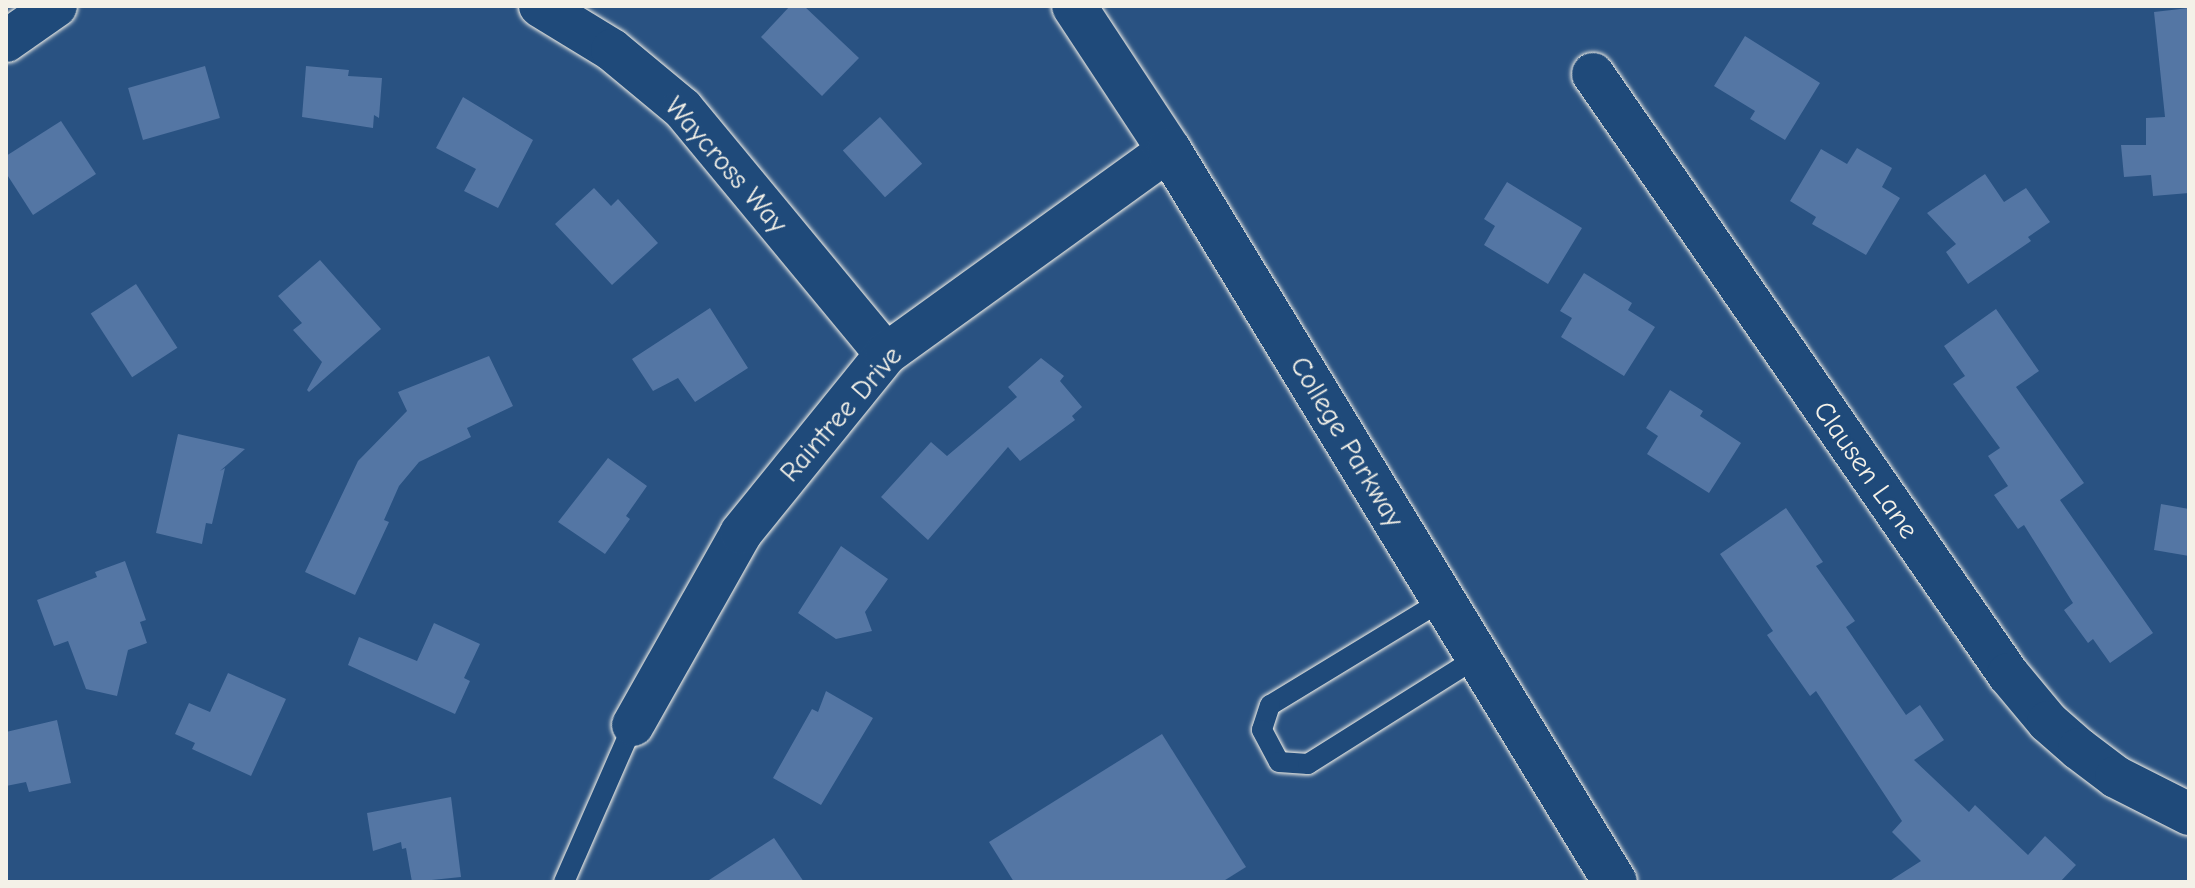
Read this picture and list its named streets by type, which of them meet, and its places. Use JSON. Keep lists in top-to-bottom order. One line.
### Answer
{"streets":{"main road":["College Parkway"],"street":["Waycross Way","Raintree Drive","Clausen Lane"]},"crossings":[["Waycross Way","Raintree Drive"],["Raintree Drive","College Parkway"]]}
